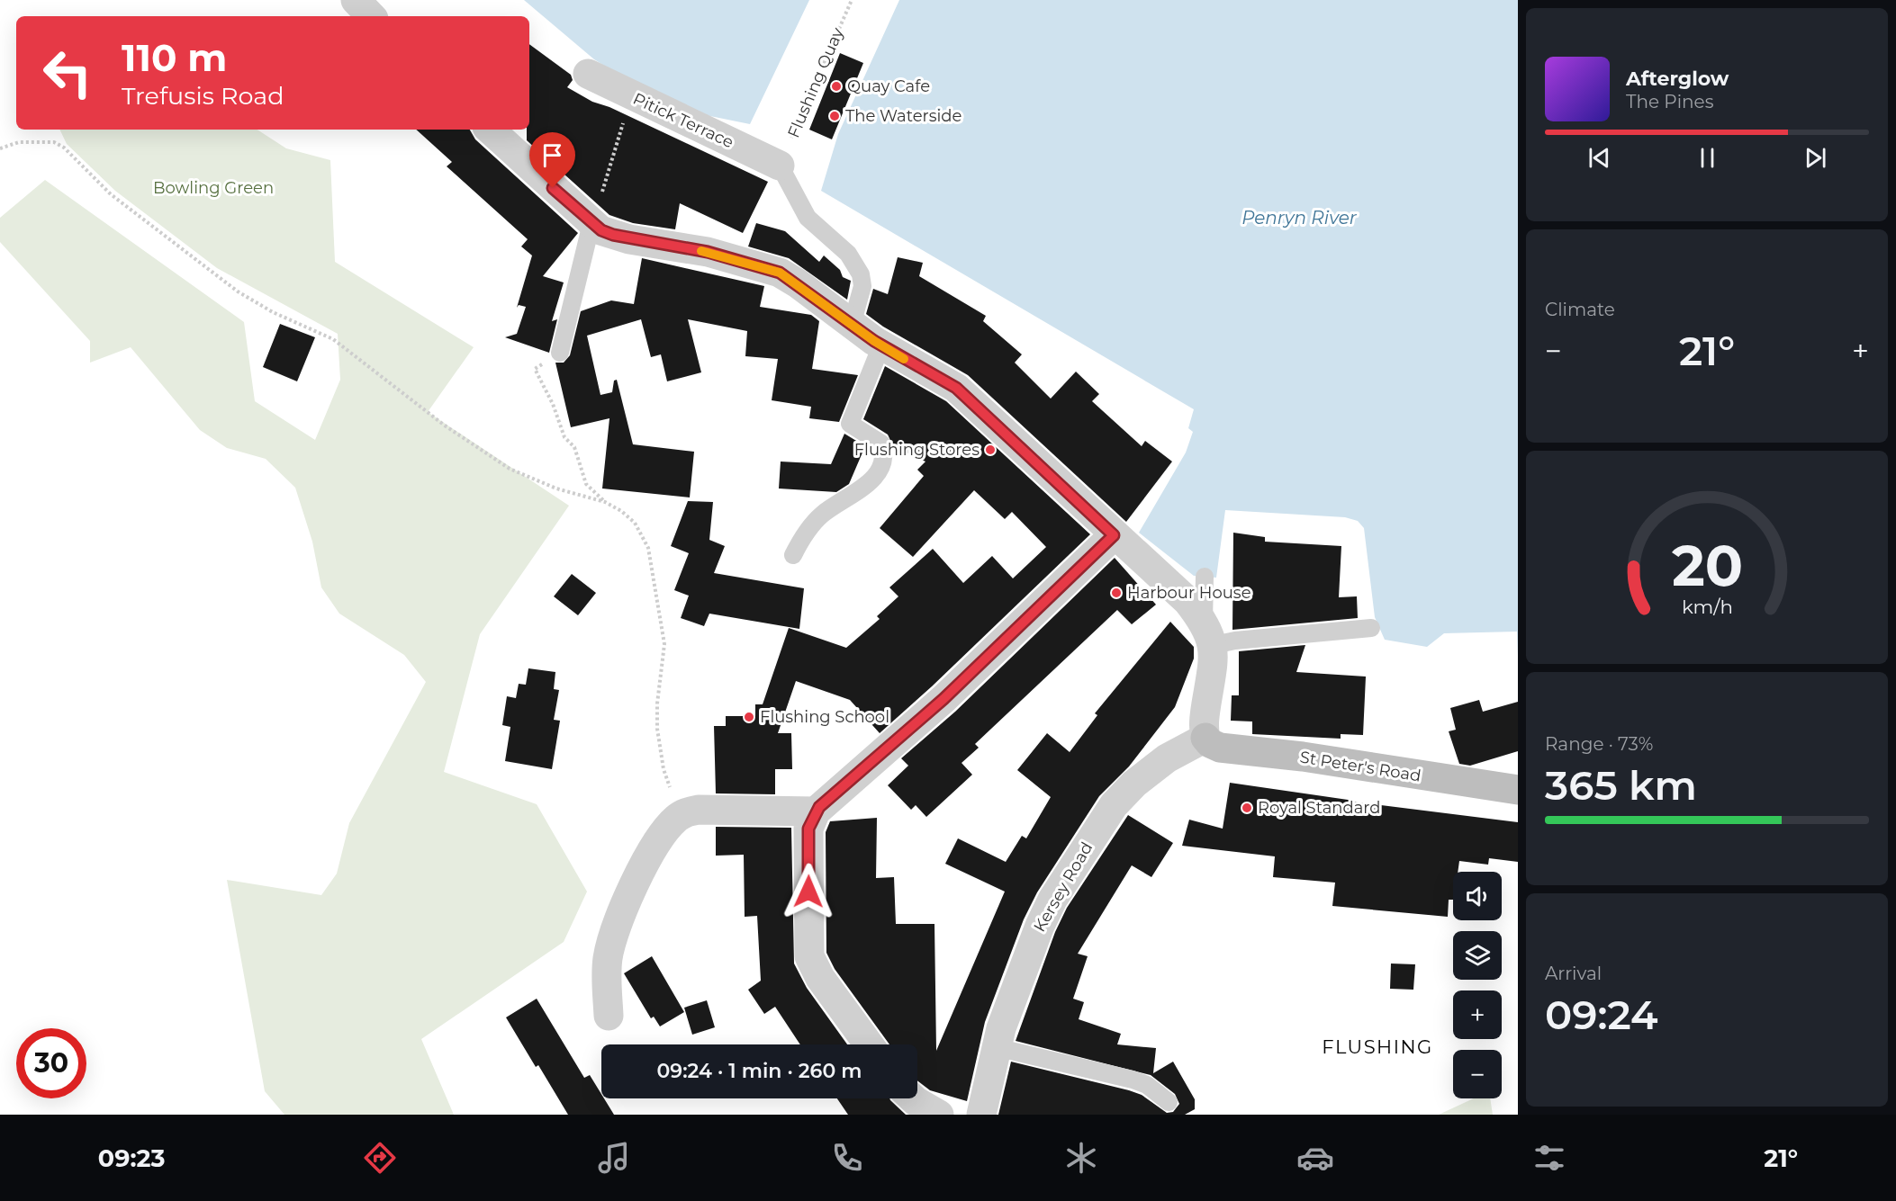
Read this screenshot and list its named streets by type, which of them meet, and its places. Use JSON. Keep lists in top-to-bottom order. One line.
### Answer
{"streets":{"street":["Pitick Terrace","St Peter's Road","Kersey Road"],"path":["Flushing Quay"]},"crossings":[["Flushing Quay","Pitick Terrace"],["St Peter's Road","Kersey Road"]],"districts":["FLUSHING"],"water":["Penryn River"],"parks":["Bowling Green"],"places":["Quay Cafe","The Waterside","Flushing Stores","Harbour House","Flushing School","Royal Standard"],"page":{"turn":["110 m","Trefusis Road"],"song":["Afterglow","The Pines"],"tile":["Climate",["Range · 73%","365 km"],["Arrival","09:24"]],"heat":["−","21°","+"],"map_buttons":["+","−"],"limit":"30","trip":"09:24 · 1 min · 260 m","tabs":["09:23","21°"],"gauge":["20","km/h"]}}
